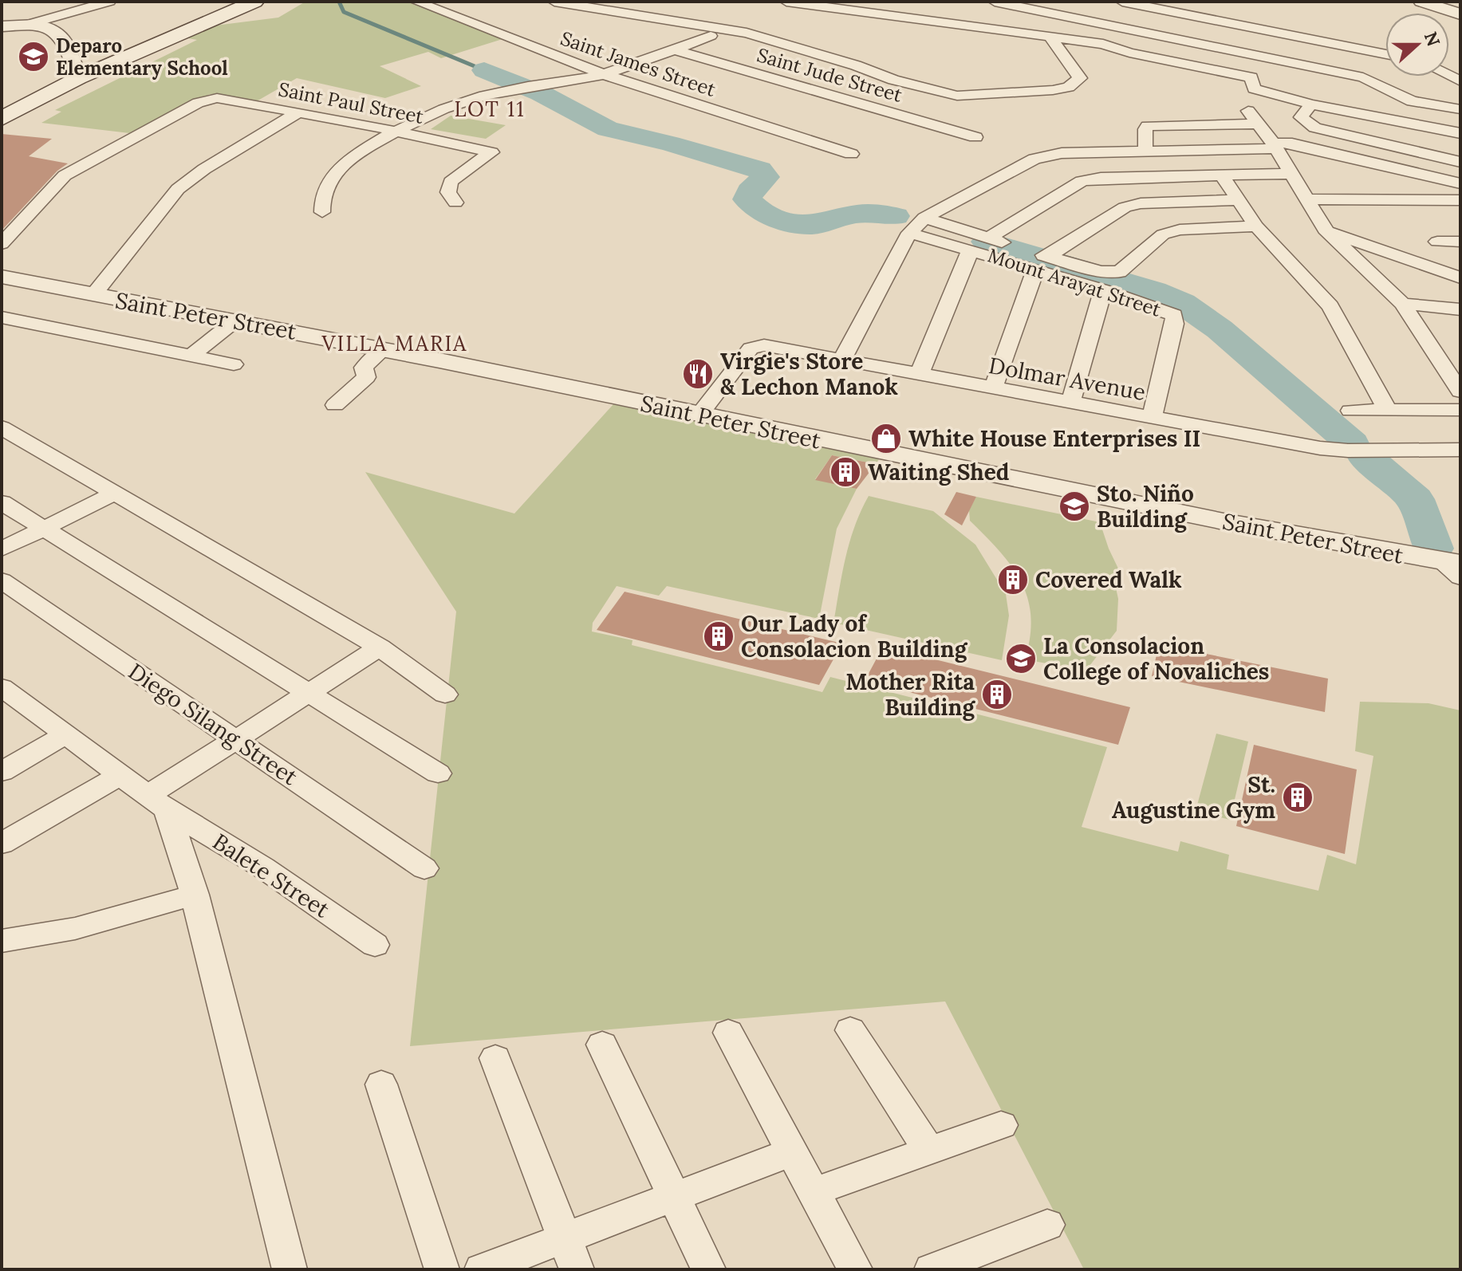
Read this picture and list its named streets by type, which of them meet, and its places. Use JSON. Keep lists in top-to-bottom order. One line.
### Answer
{"streets":{"street":["Saint James Street","Saint Jude Street","Saint Paul Street","Mount Arayat Street","Saint Peter Street","Dolmar Avenue","Diego Silang Street","Balete Street"]},"crossings":[["Mount Arayat Street","Dolmar Avenue"],["Saint Peter Street","Dolmar Avenue"]],"districts":["LOT 11","VILLA MARIA"],"places":{"school or university":["Deparo Elementary School","Sto. Niño Building","La Consolacion College of Novaliches"],"restaurant":["Virgie's Store & Lechon Manok"],"shop":["White House Enterprises II"],"building":["Waiting Shed","Covered Walk","Our Lady of Consolacion Building","Mother Rita Building","St. Augustine Gym"]},"north":"right"}
